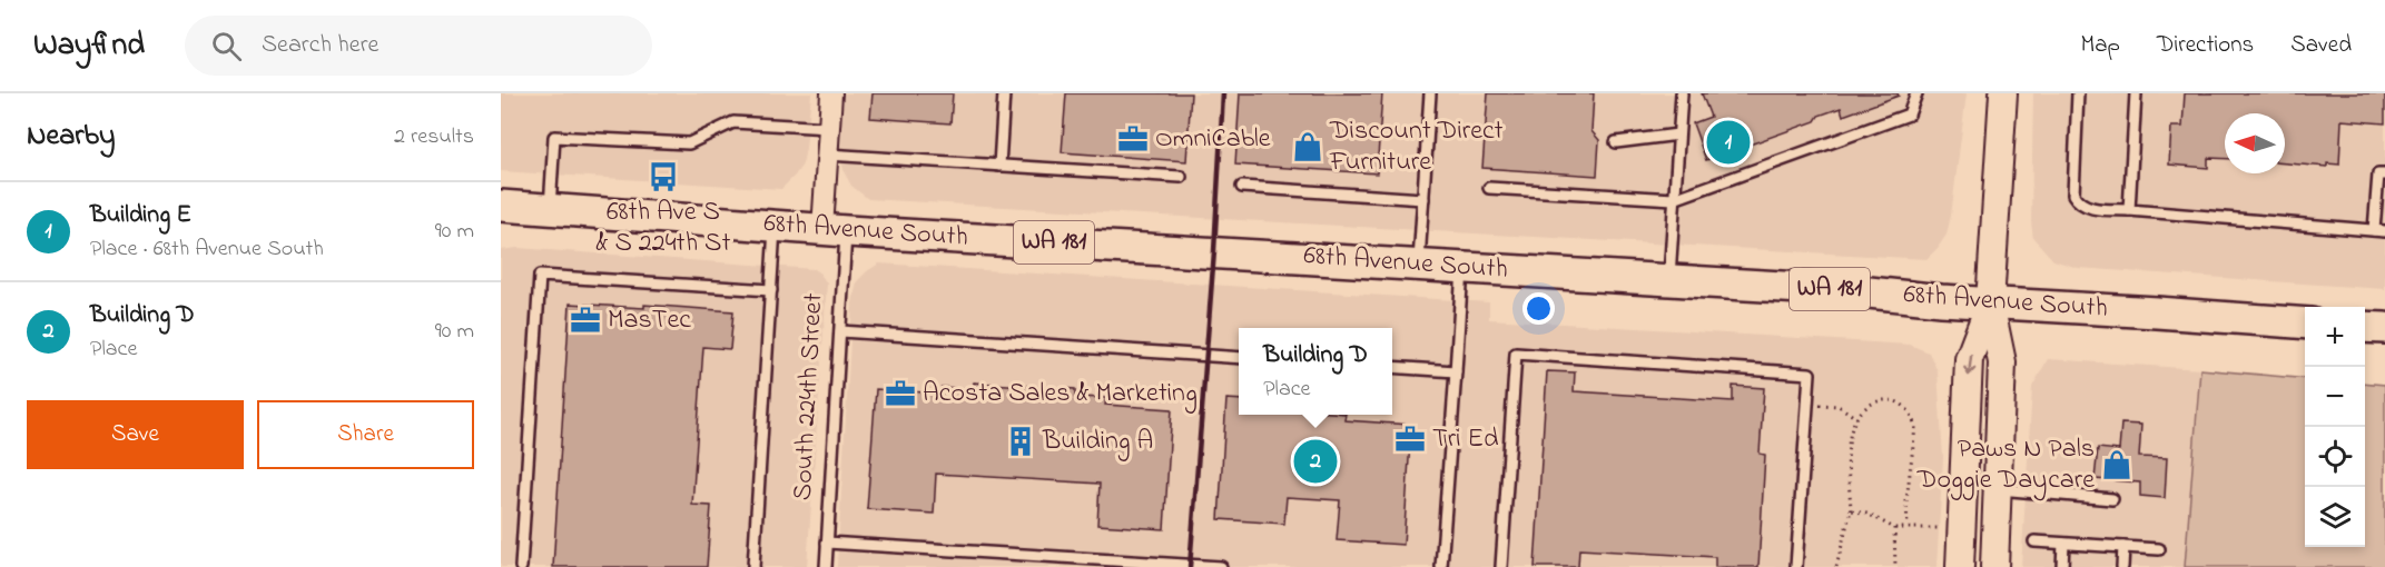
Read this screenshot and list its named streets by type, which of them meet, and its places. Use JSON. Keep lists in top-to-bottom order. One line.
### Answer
{"streets":{"main road":["68th Avenue South","WA 181"],"street":["South 224th Street"]},"crossings":[["68th Avenue South","South 224th Street"]],"places":{"office":["OmniCable","MasTec","Acosta Sales & Marketing","Tri Ed"],"shop":["Discount Direct Furniture","Paws N Pals Doggie Daycare"],"bus stop":["68th Ave S & S 224th St"],"building":["Building A"]},"north":"left","page":{"header":"Wayfind","search":"Search here","nav":["Map","Directions","Saved"],"heading":["Nearby","2 results"],"pins":["1","2"],"list":[{"mark":"1","name":"Building E","note":"Place · 68th Avenue South","value":"90 m"},{"mark":"2","name":"Building D","note":"Place","value":"90 m"}],"map_buttons":["+","−"],"popup":["Building D","Place"],"buttons":["Save","Share"]}}
